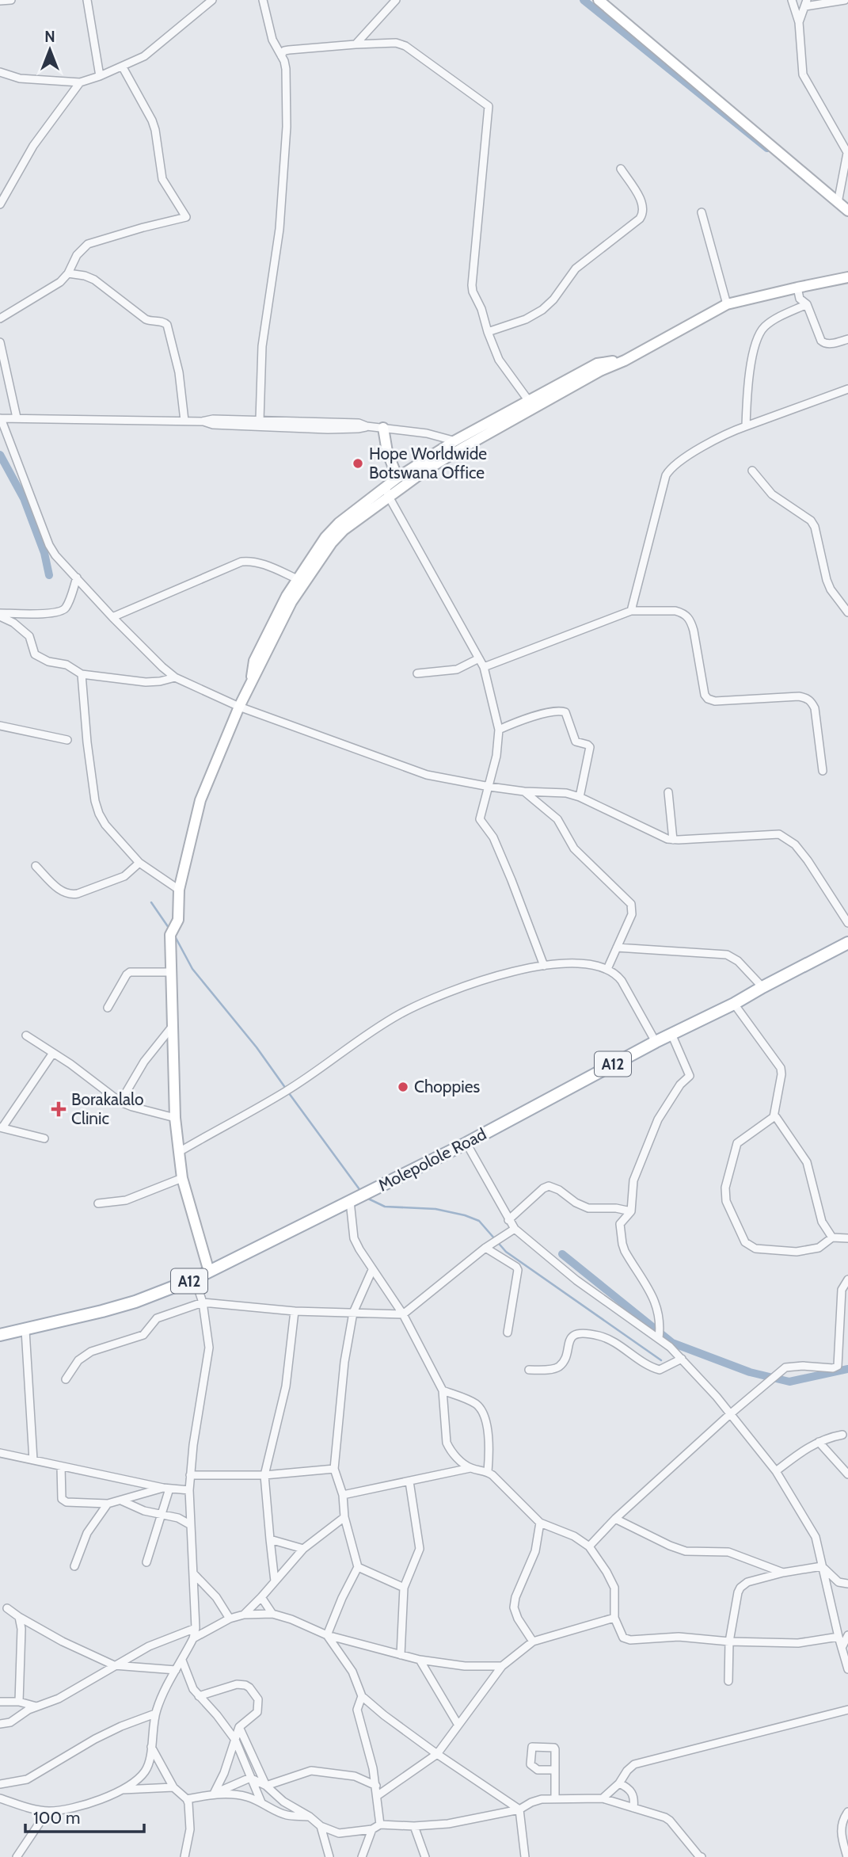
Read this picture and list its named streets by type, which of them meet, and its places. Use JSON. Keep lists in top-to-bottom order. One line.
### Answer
{"streets":{"main road":["A12","Molepolole Road"]},"places":{"other":["Hope Worldwide Botswana Office","Choppies"],"health":["Borakalalo Clinic"]},"scale_bar":"100 m","north":"top"}
